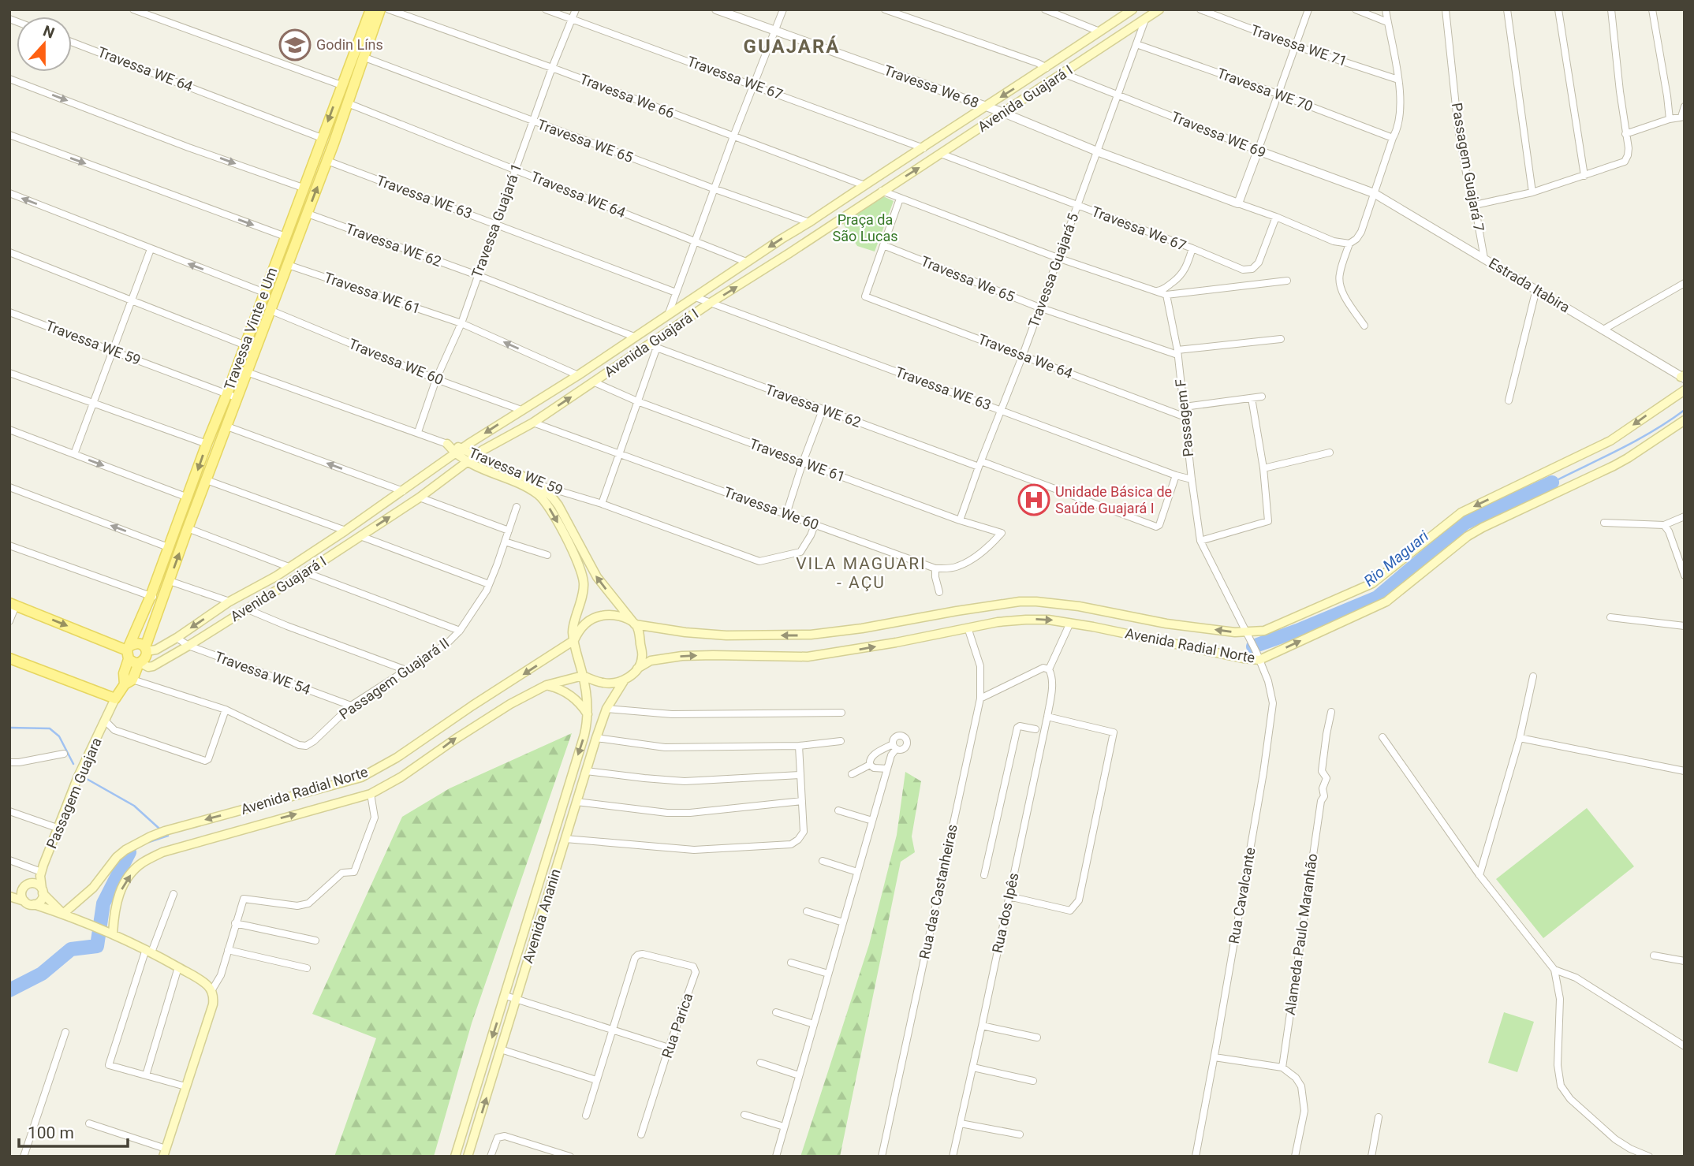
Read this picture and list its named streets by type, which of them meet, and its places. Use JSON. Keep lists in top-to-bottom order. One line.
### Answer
{"streets":{"main road":["Avenida Guajará I","Travessa Vinte e Um","Travessa WE 59","Avenida Radial Norte","Passagem Guajara","Avenida Ananin"],"street":["Travessa WE 71","Travessa WE 64","Travessa WE 67","Travessa We 68","Travessa WE 70","Travessa We 66","Travessa WE 69","Travessa WE 65","Passagem Guajará 7","Travessa WE 63","Travessa Guajará 1","Travessa We 67","Travessa WE 62","Travessa Guajará 5","Travessa We 65","Estrada Itabira","Travessa WE 61","Travessa We 64","Travessa WE 60","Passagem F","Travessa We 60","Travessa WE 54","Passagem Guajará II","Rua das Castanheiras","Rua Cavalcante","Rua dos Ipês","Alameda Paulo Maranhão","Rua Parica"]},"crossings":[["Travessa WE 64","Avenida Guajará I"],["Travessa WE 64","Travessa Guajará 1"],["Travessa WE 64","Travessa Vinte e Um"],["Travessa WE 67","Avenida Guajará I"],["Travessa WE 67","Travessa Guajará 1"],["Travessa We 68","Avenida Guajará I"],["Travessa We 68","Travessa Guajará 5"],["Travessa WE 70","Travessa Guajará 5"],["Travessa We 66","Avenida Guajará I"],["Travessa We 66","Travessa Guajará 1"],["Avenida Guajará I","Travessa WE 69"],["Avenida Guajará I","Travessa WE 65"],["Avenida Guajará I","Travessa WE 63"],["Avenida Guajará I","Travessa We 67"],["Avenida Guajará I","Travessa WE 62"],["Avenida Guajará I","Travessa Guajará 5"],["Avenida Guajará I","Travessa WE 61"],["Avenida Guajará I","Travessa Vinte e Um"],["Avenida Guajará I","Travessa WE 59"],["Avenida Guajará I","Travessa WE 60"],["Avenida Guajará I","Travessa We 60"],["Avenida Guajará I","Travessa WE 54"],["Travessa WE 69","Travessa Guajará 5"],["Travessa WE 69","Estrada Itabira"],["Travessa WE 65","Travessa Guajará 1"],["Travessa WE 65","Travessa Vinte e Um"],["Passagem Guajará 7","Estrada Itabira"],["Travessa WE 63","Travessa Guajará 1"],["Travessa WE 63","Travessa WE 62"],["Travessa WE 63","Travessa Guajará 5"],["Travessa WE 63","Travessa Vinte e Um"],["Travessa WE 63","Passagem F"],["Travessa Guajará 1","Travessa WE 62"],["Travessa Guajará 1","Travessa WE 61"],["Travessa Guajará 1","Travessa WE 60"],["Travessa We 67","Travessa Guajará 5"],["Travessa WE 62","Travessa Guajará 5"],["Travessa WE 62","Travessa Vinte e Um"],["Travessa Guajará 5","Travessa We 65"],["Travessa Guajará 5","Travessa WE 61"],["Travessa Guajará 5","Travessa We 64"],["Travessa We 65","Travessa We 64"],["Travessa We 65","Passagem F"],["Travessa WE 61","Travessa Vinte e Um"],["Travessa WE 61","Travessa We 60"],["Travessa Vinte e Um","Travessa WE 59"],["Travessa Vinte e Um","Travessa WE 60"],["Travessa WE 59","Travessa We 60"],["Travessa We 64","Passagem F"],["Passagem F","Rua Cavalcante"],["Avenida Radial Norte","Rua das Castanheiras"],["Avenida Radial Norte","Rua Cavalcante"],["Avenida Radial Norte","Avenida Ananin"],["Travessa WE 54","Passagem Guajará II"]],"districts":["GUAJARÁ","VILA MAGUARI - AÇU"],"water":["Rio Maguari"],"parks":["Praça da São Lucas"],"places":{"school or university":["Godin Líns"],"hospital":["Unidade Básica de Saúde Guajará I"]},"scale_bar":"100 m","north":"top"}
